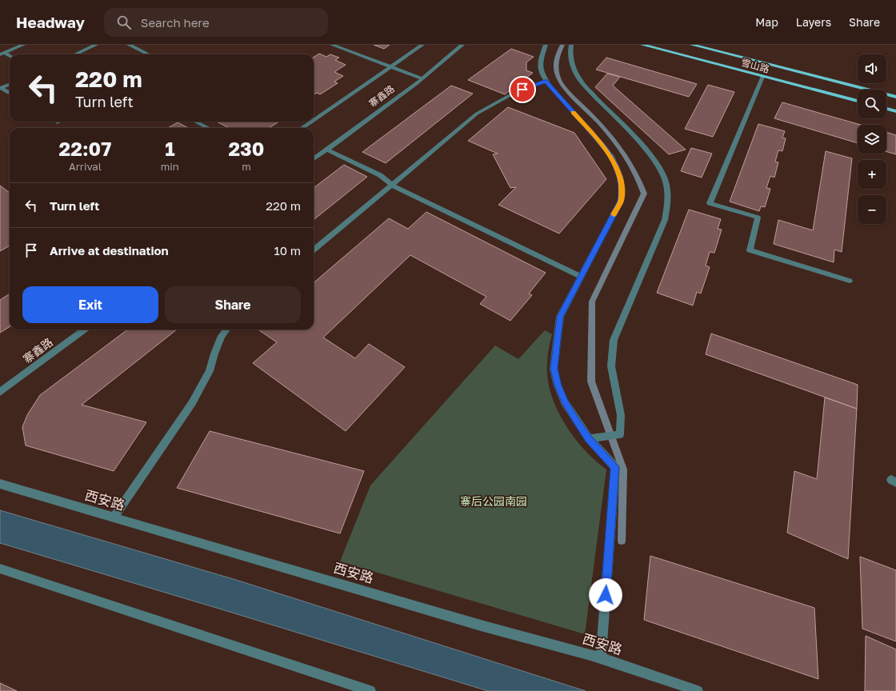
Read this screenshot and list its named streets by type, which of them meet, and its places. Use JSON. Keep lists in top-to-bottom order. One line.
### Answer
{"streets":{"main road":["雪山路"],"street":["寨鑫路","西安路"]},"parks":["寨后公园南园"],"page":{"header":"Headway","search":"Search here","nav":["Map","Layers","Share"],"map_buttons":["+","−"],"turn":["220 m","Turn left"],"eta":["22:07","Arrival","1","min","230","m"],"list":[{"name":"Turn left","value":"220 m"},{"name":"Arrive at destination","value":"10 m"}],"buttons":["Exit","Share"]}}
